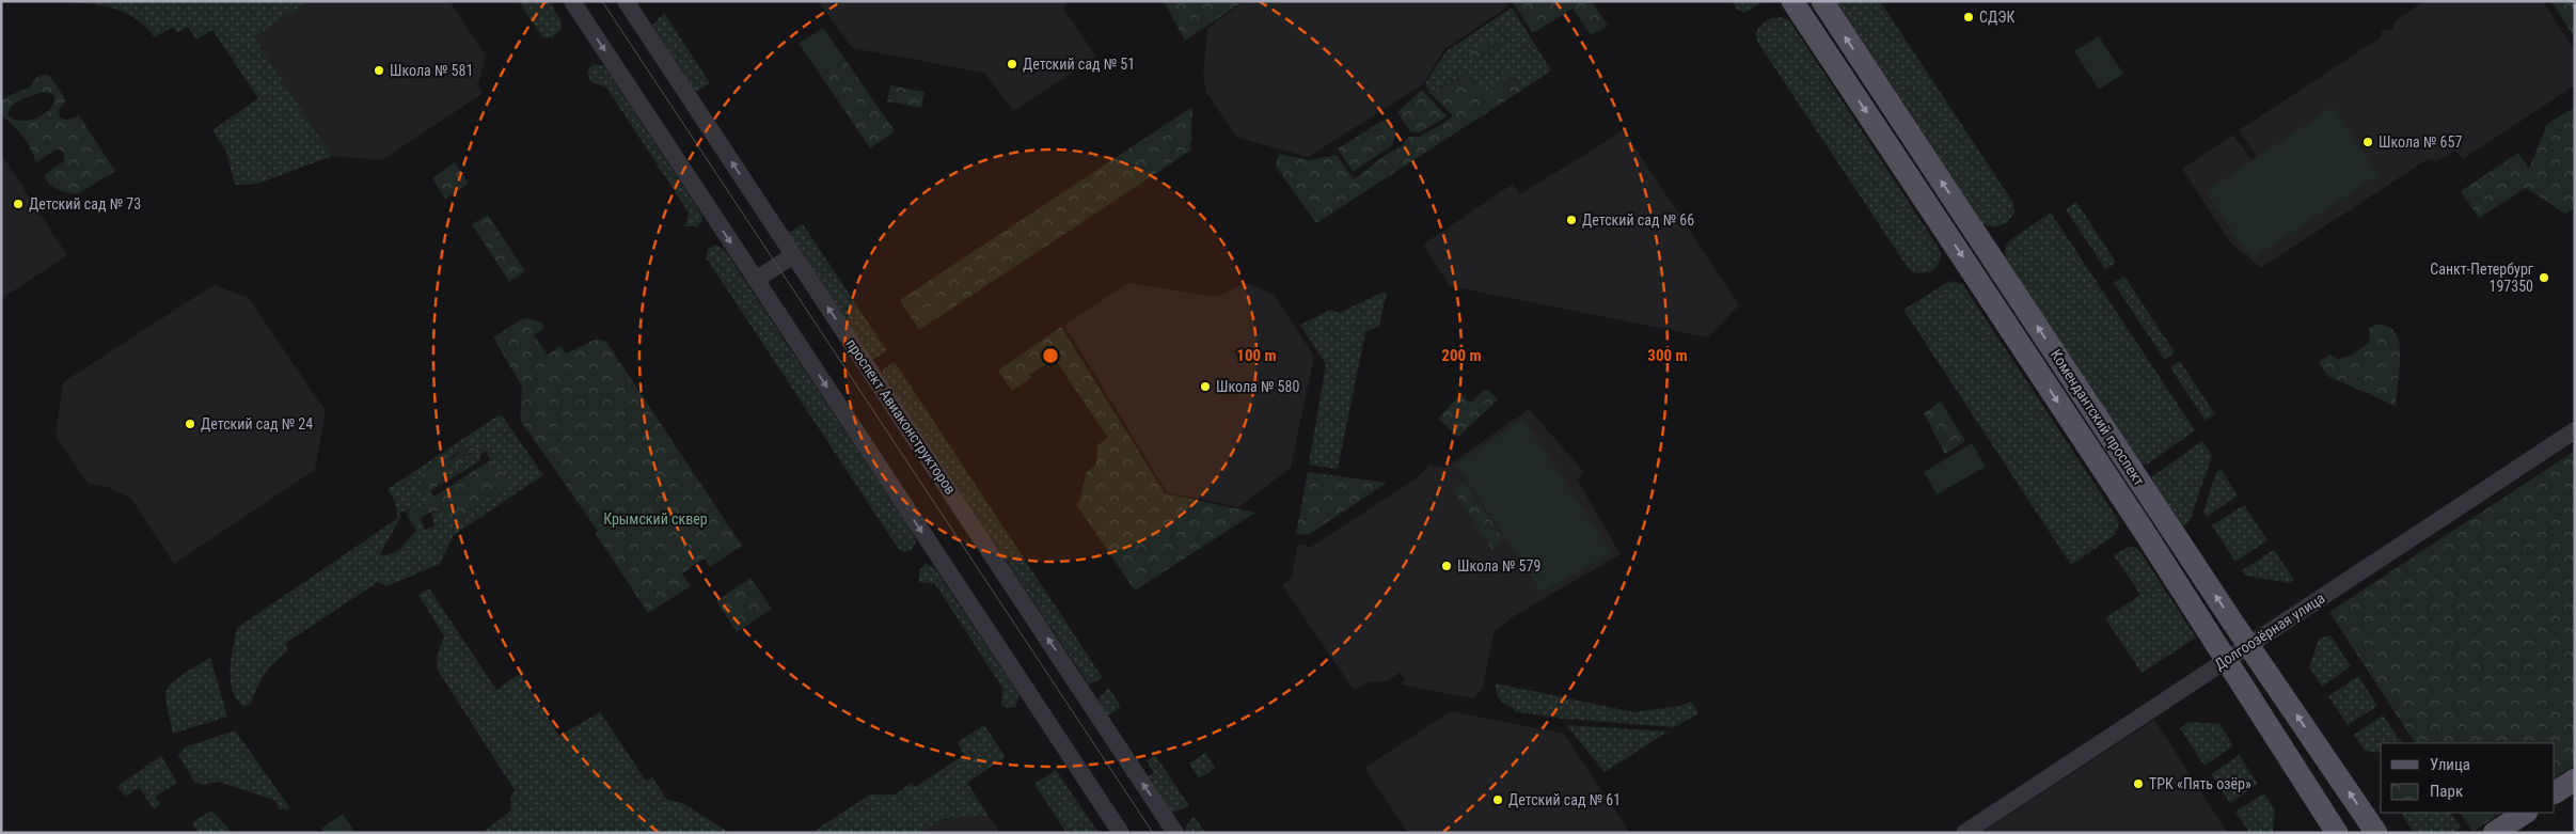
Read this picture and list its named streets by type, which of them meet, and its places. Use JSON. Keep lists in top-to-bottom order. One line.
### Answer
{"streets":{"main road":["Комендантский проспект"],"street":["проспект Авиаконструкторов","Долгоозёрная улица"]},"crossings":[["Комендантский проспект","Долгоозёрная улица"]],"parks":["Крымский сквер"],"places":["СДЭК","Детский сад № 51","Школа № 581","Школа № 657","Детский сад № 73","Детский сад № 66","Санкт-Петербург 197350","Школа № 580","Детский сад № 24","Школа № 579","ТРК «Пять озёр»","Детский сад № 61"],"legend":["Улица","Парк"],"rings":["100 m","200 m","300 m"]}
